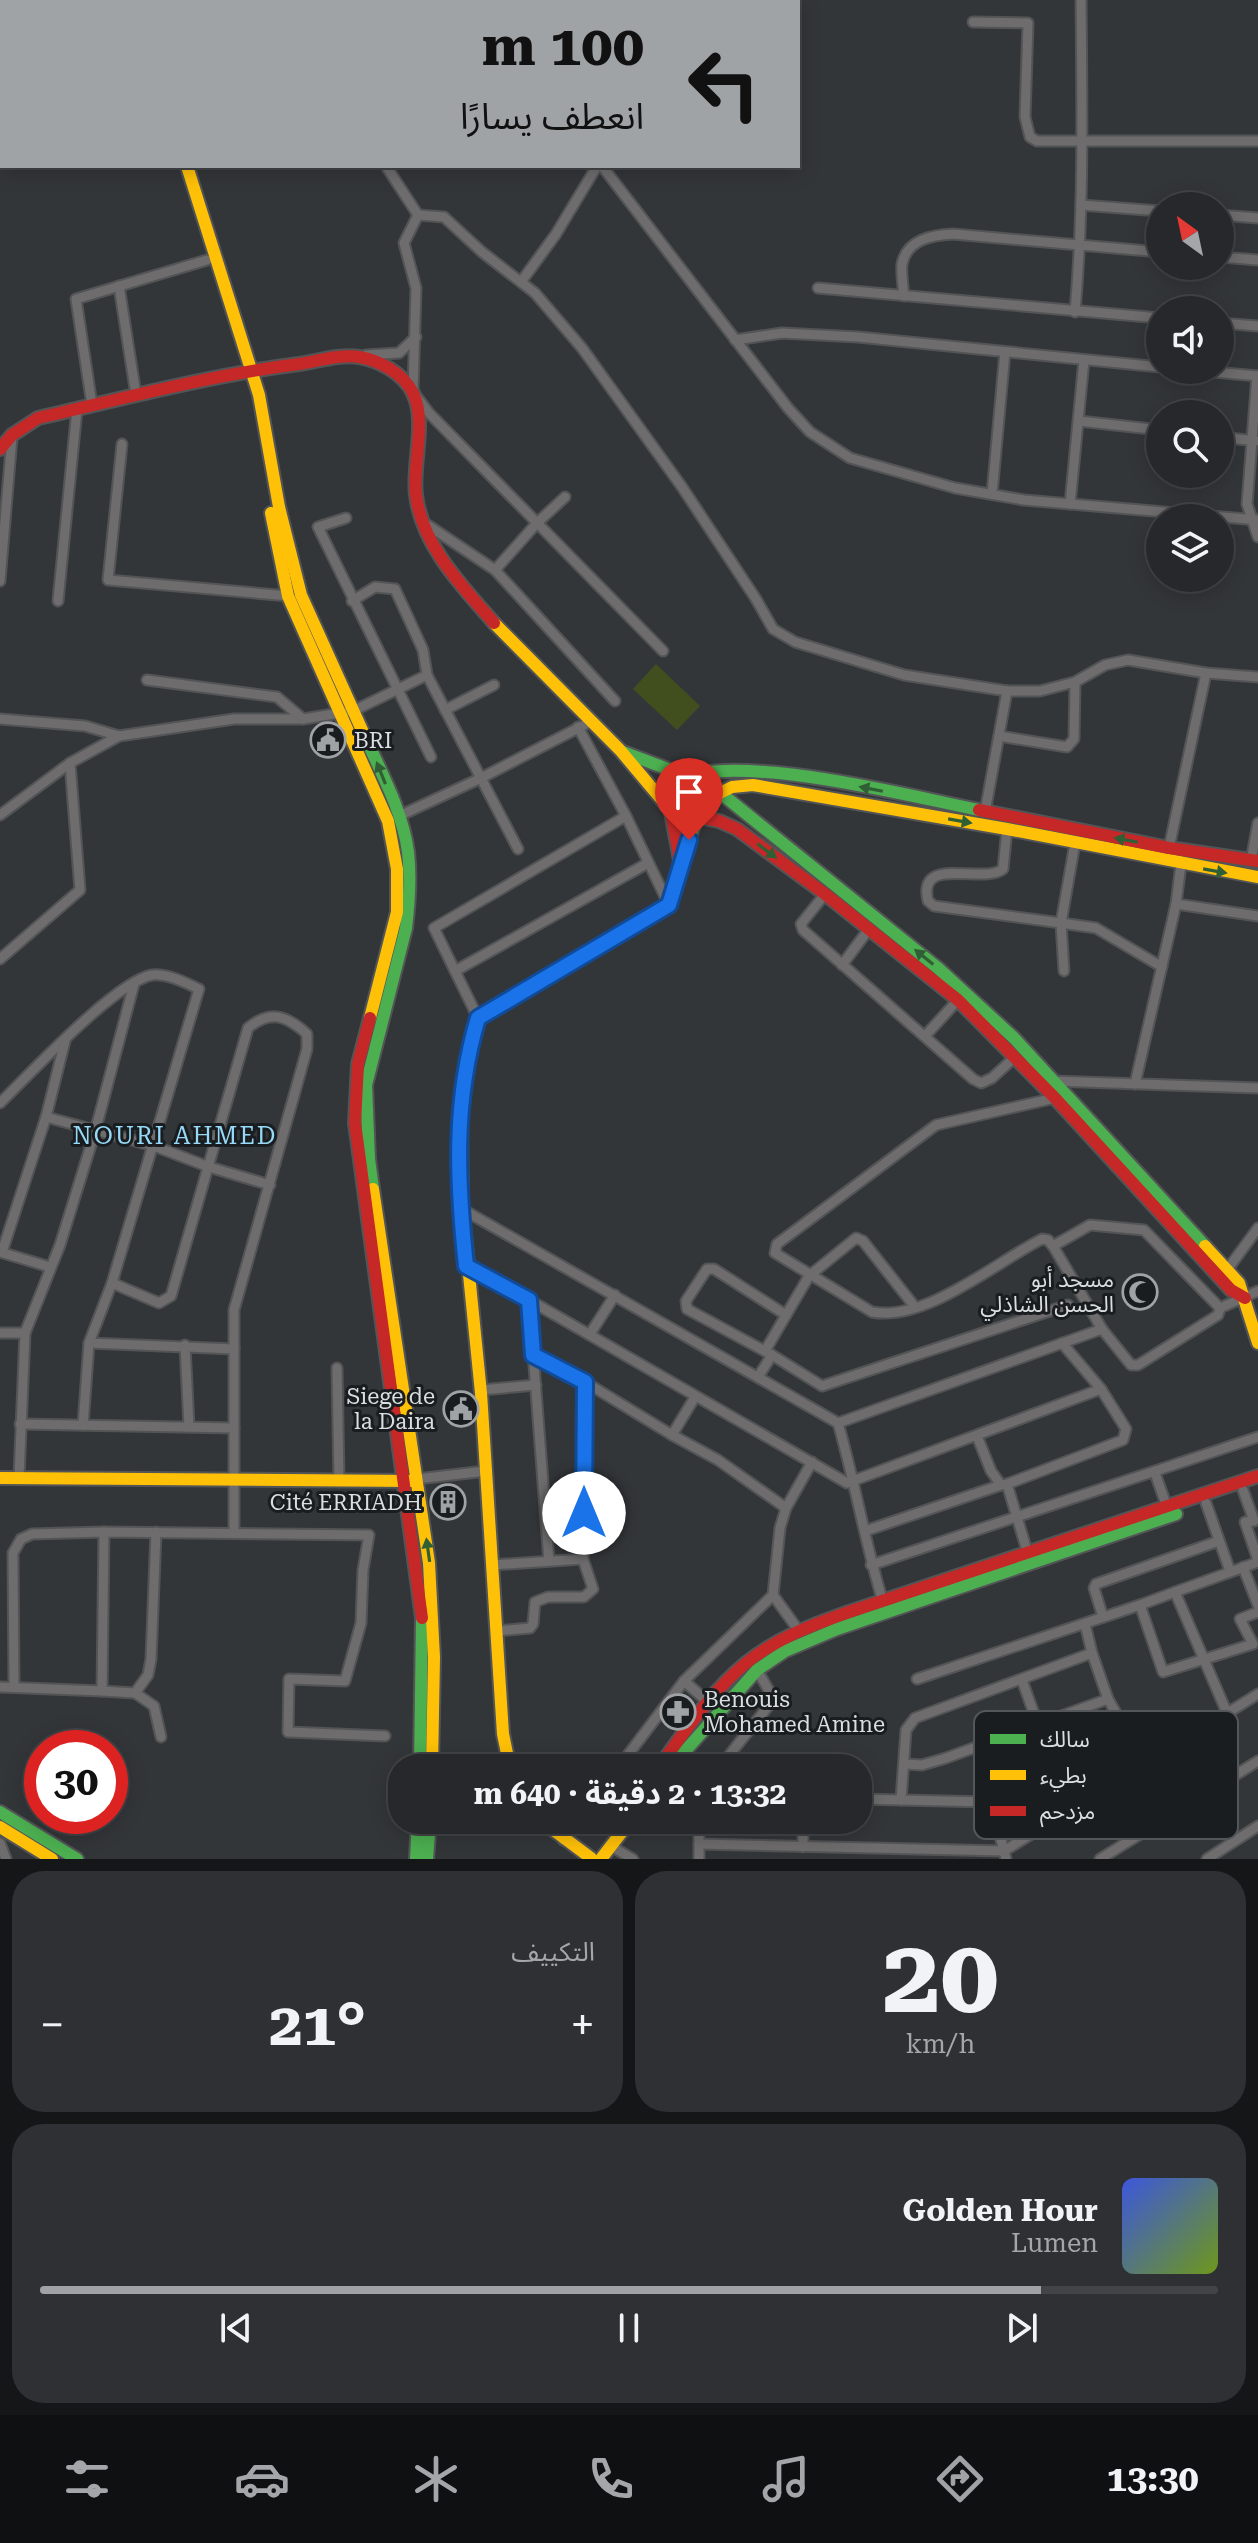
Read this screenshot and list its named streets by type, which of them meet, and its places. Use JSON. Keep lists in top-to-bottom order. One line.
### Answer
{"districts":["NOURI AHMED"],"places":{"public building":["BRI","Siege de la Daira"],"mosque":["مسجد أبو الحسن الشاذلي"],"building":["Cité ERRIADH"],"pharmacy":["Benouis Mohamed Amine"]},"legend":["سالك","بطيء","مزدحم"],"north":"top left","page":{"turn":["100 m","انعطف يسارًا"],"limit":"30","trip":"13:32 · 2 دقيقة · 640 m","tile":[["20","km/h"],"التكييف"],"heat":["−","21°","+"],"song":["Golden Hour","Lumen"],"tabs":"13:30"}}
